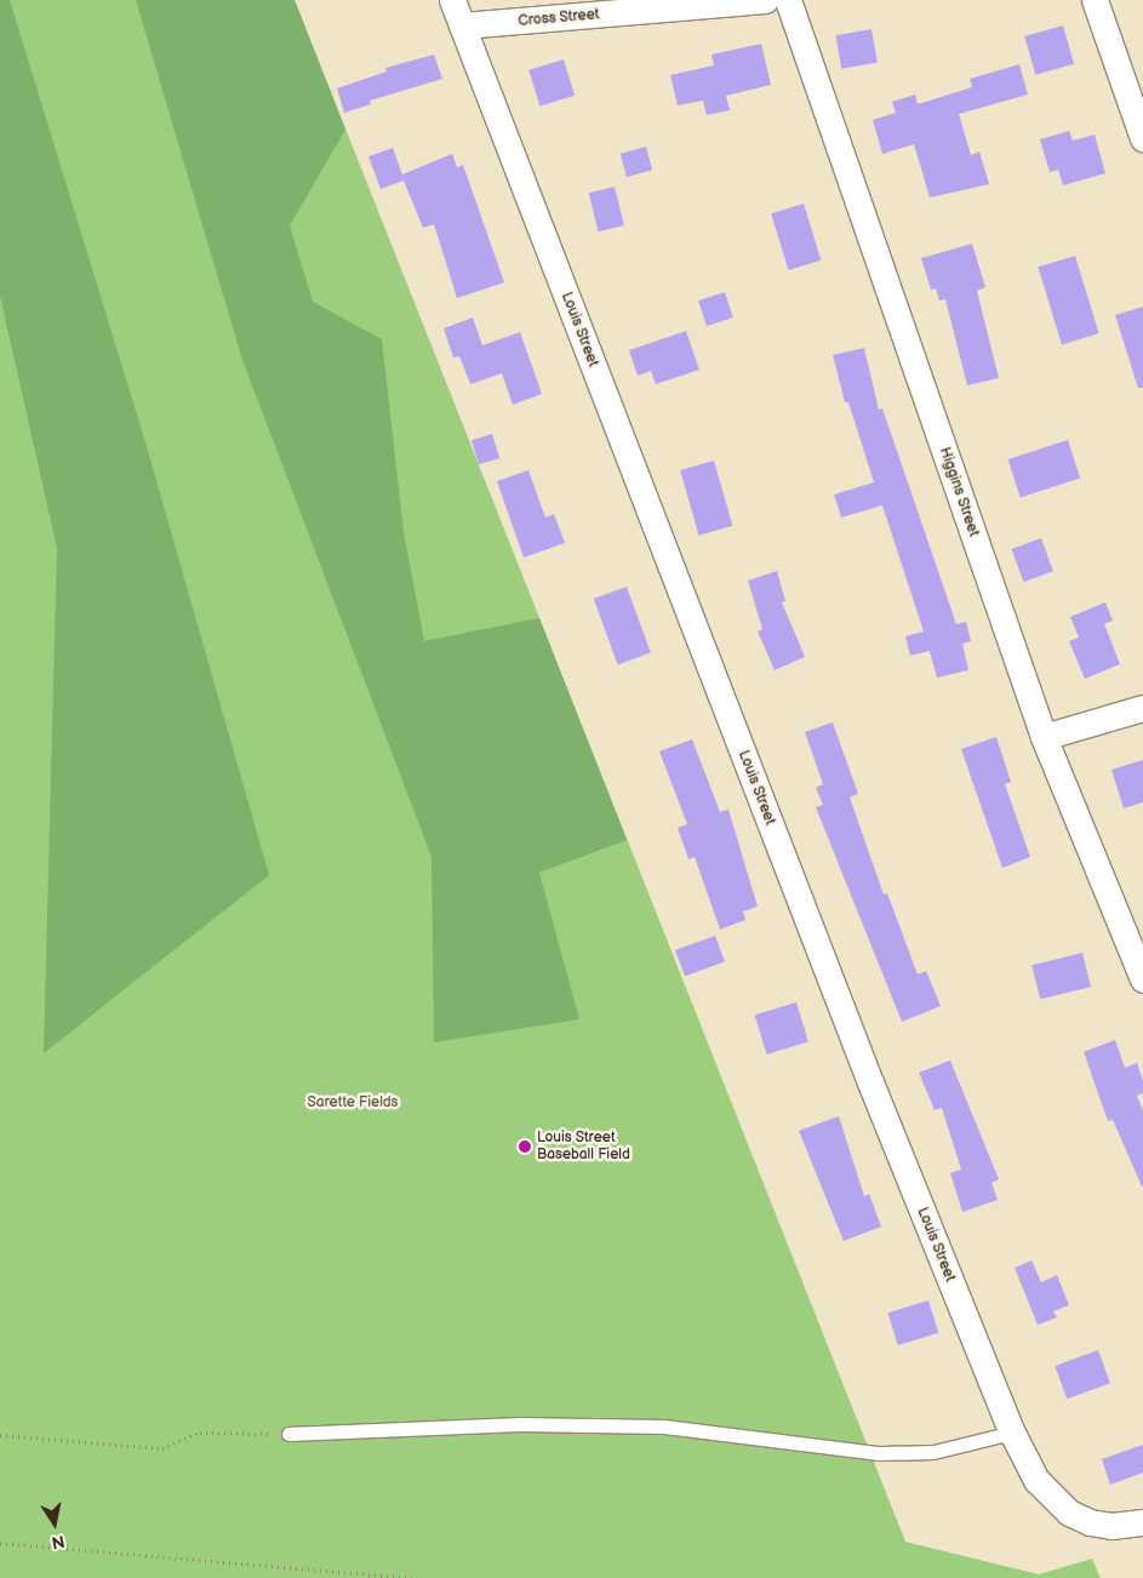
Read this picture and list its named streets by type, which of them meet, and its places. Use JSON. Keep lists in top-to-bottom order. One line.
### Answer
{"streets":{"street":["Cross Street","Louis Street","Higgins Street"]},"crossings":[["Cross Street","Louis Street"]],"parks":["Sarette Fields"],"places":["Louis Street Baseball Field"],"north":"bottom"}
